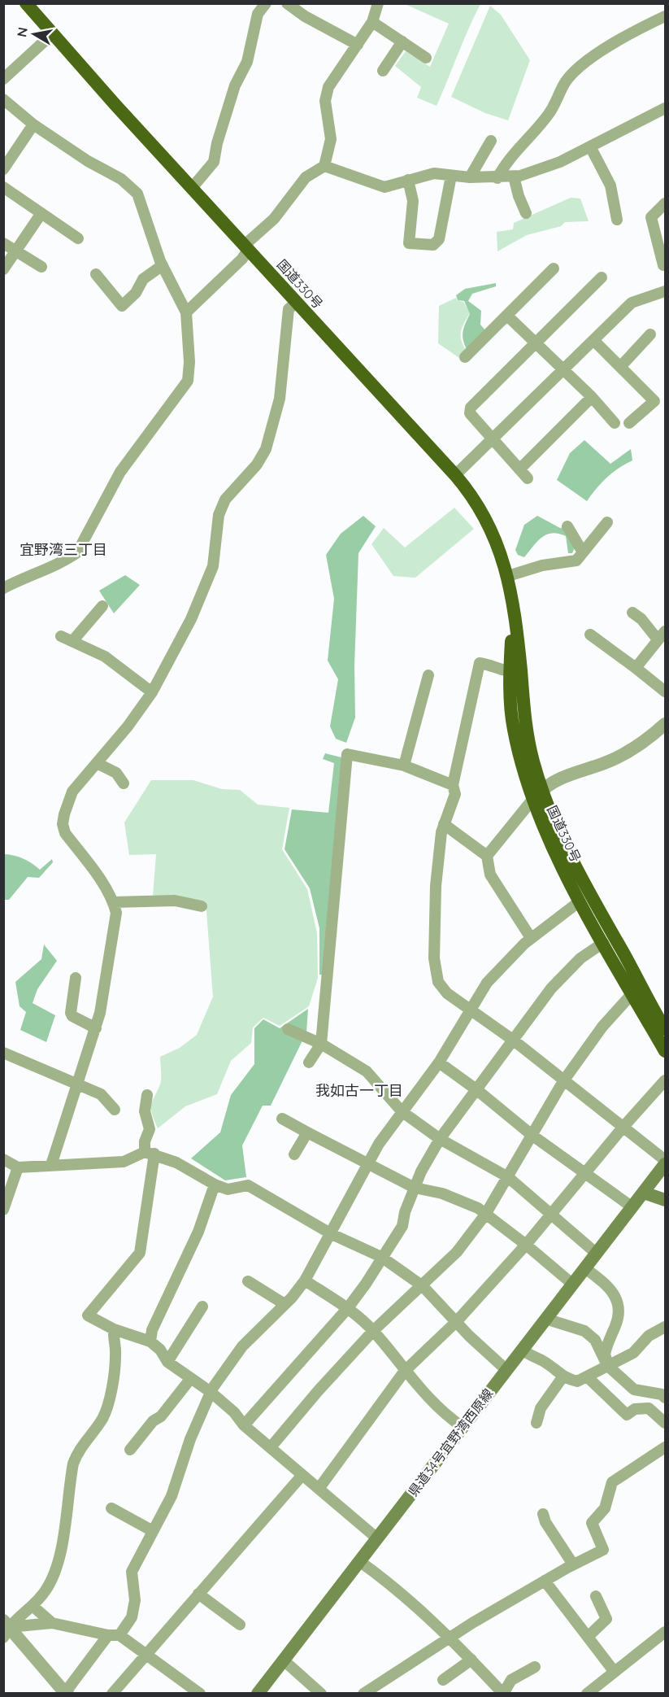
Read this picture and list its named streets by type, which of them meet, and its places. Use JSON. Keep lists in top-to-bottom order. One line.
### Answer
{"streets":{"highway":["国道330号"],"main road":["県道34号宜野湾西原線"]},"districts":["宜野湾三丁目","我如古一丁目"],"north":"left"}
